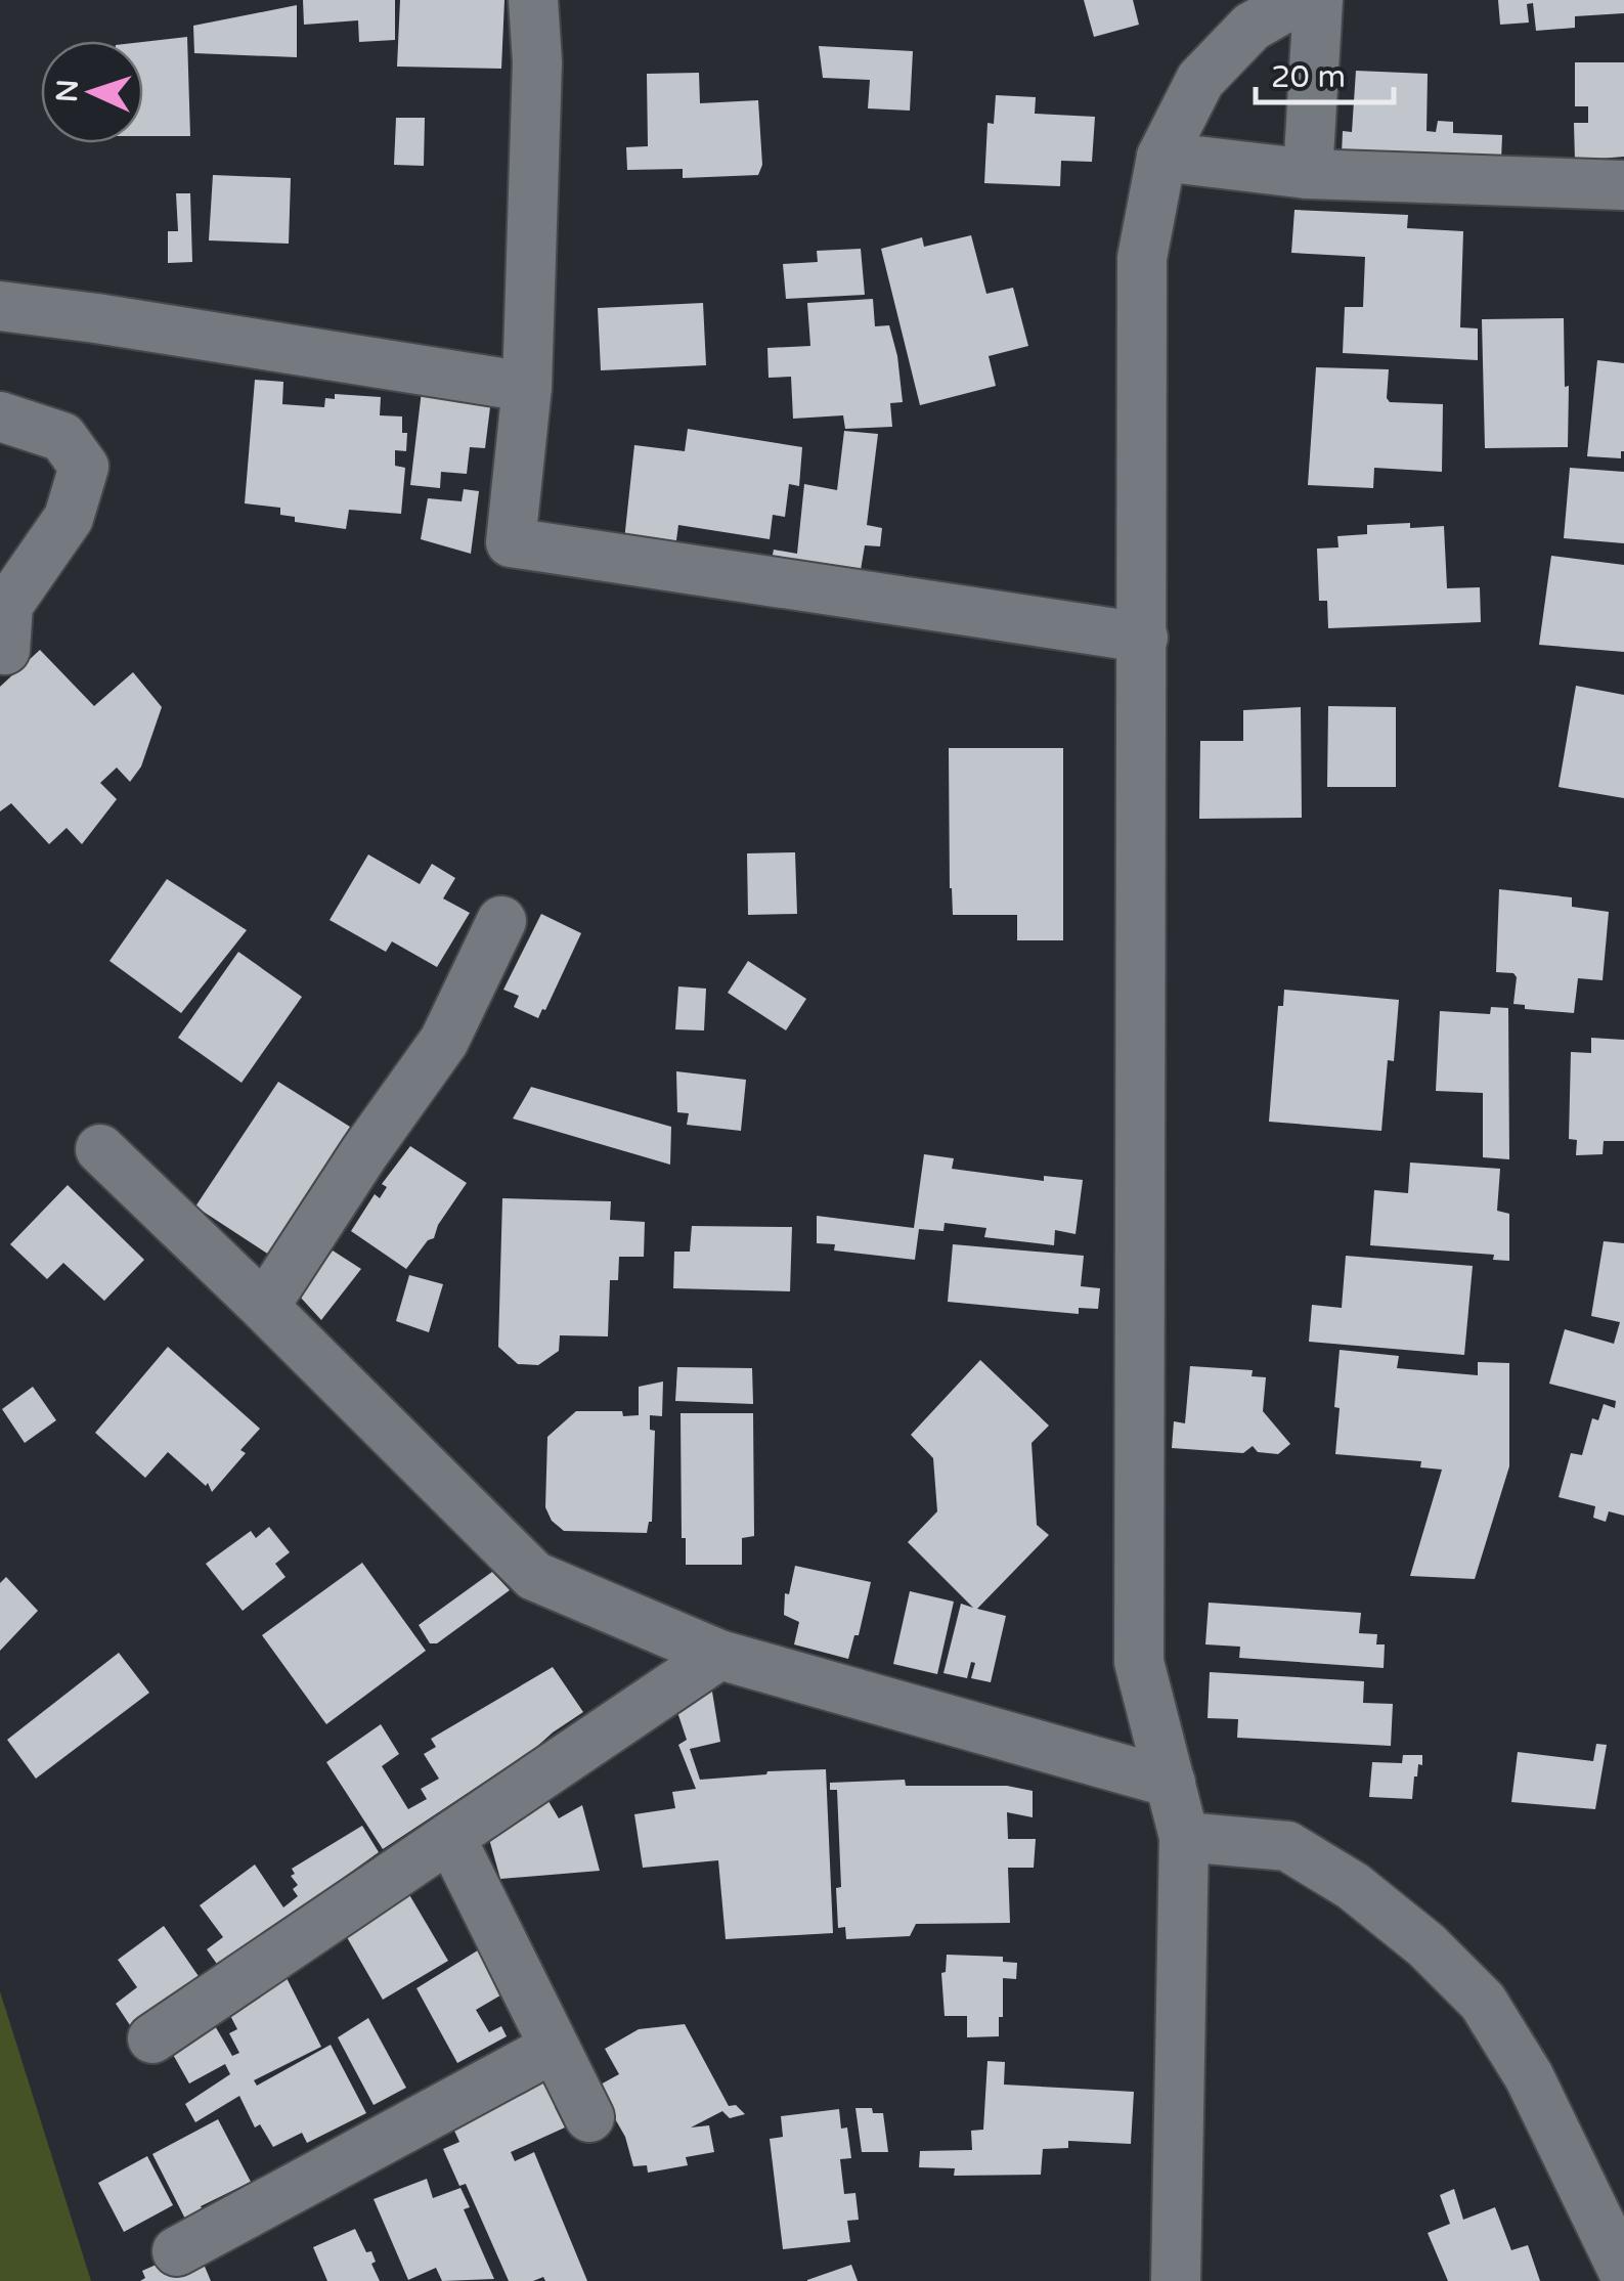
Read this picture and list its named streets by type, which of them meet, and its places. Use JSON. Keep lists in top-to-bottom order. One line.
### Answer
{"scale_bar":"20 m","north":"left"}
